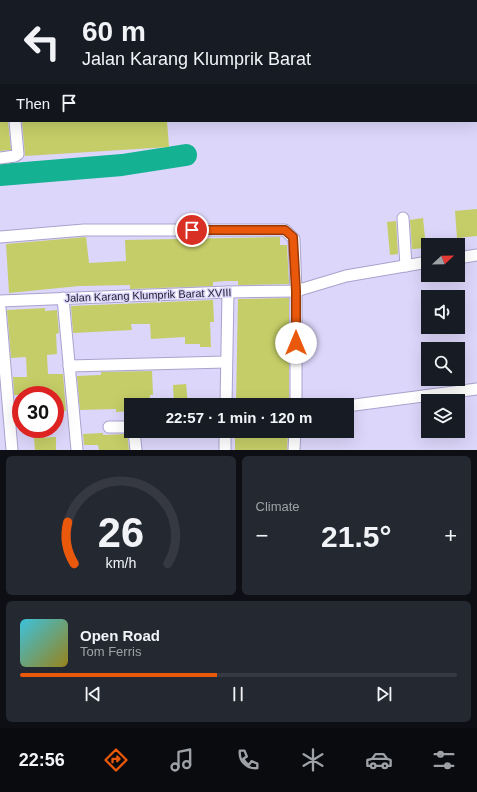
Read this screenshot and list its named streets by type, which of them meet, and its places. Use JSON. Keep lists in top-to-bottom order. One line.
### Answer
{"streets":{"street":["Jalan Karang Klumprik Barat XVIII"]},"north":"right","page":{"turn":["60 m","Jalan Karang Klumprik Barat"],"then":"Then","limit":"30","trip":"22:57 · 1 min · 120 m","tile":"Climate","heat":["−","21.5°","+"],"song":["Open Road","Tom Ferris"],"tabs":"22:56","gauge":["26","km/h"]}}
